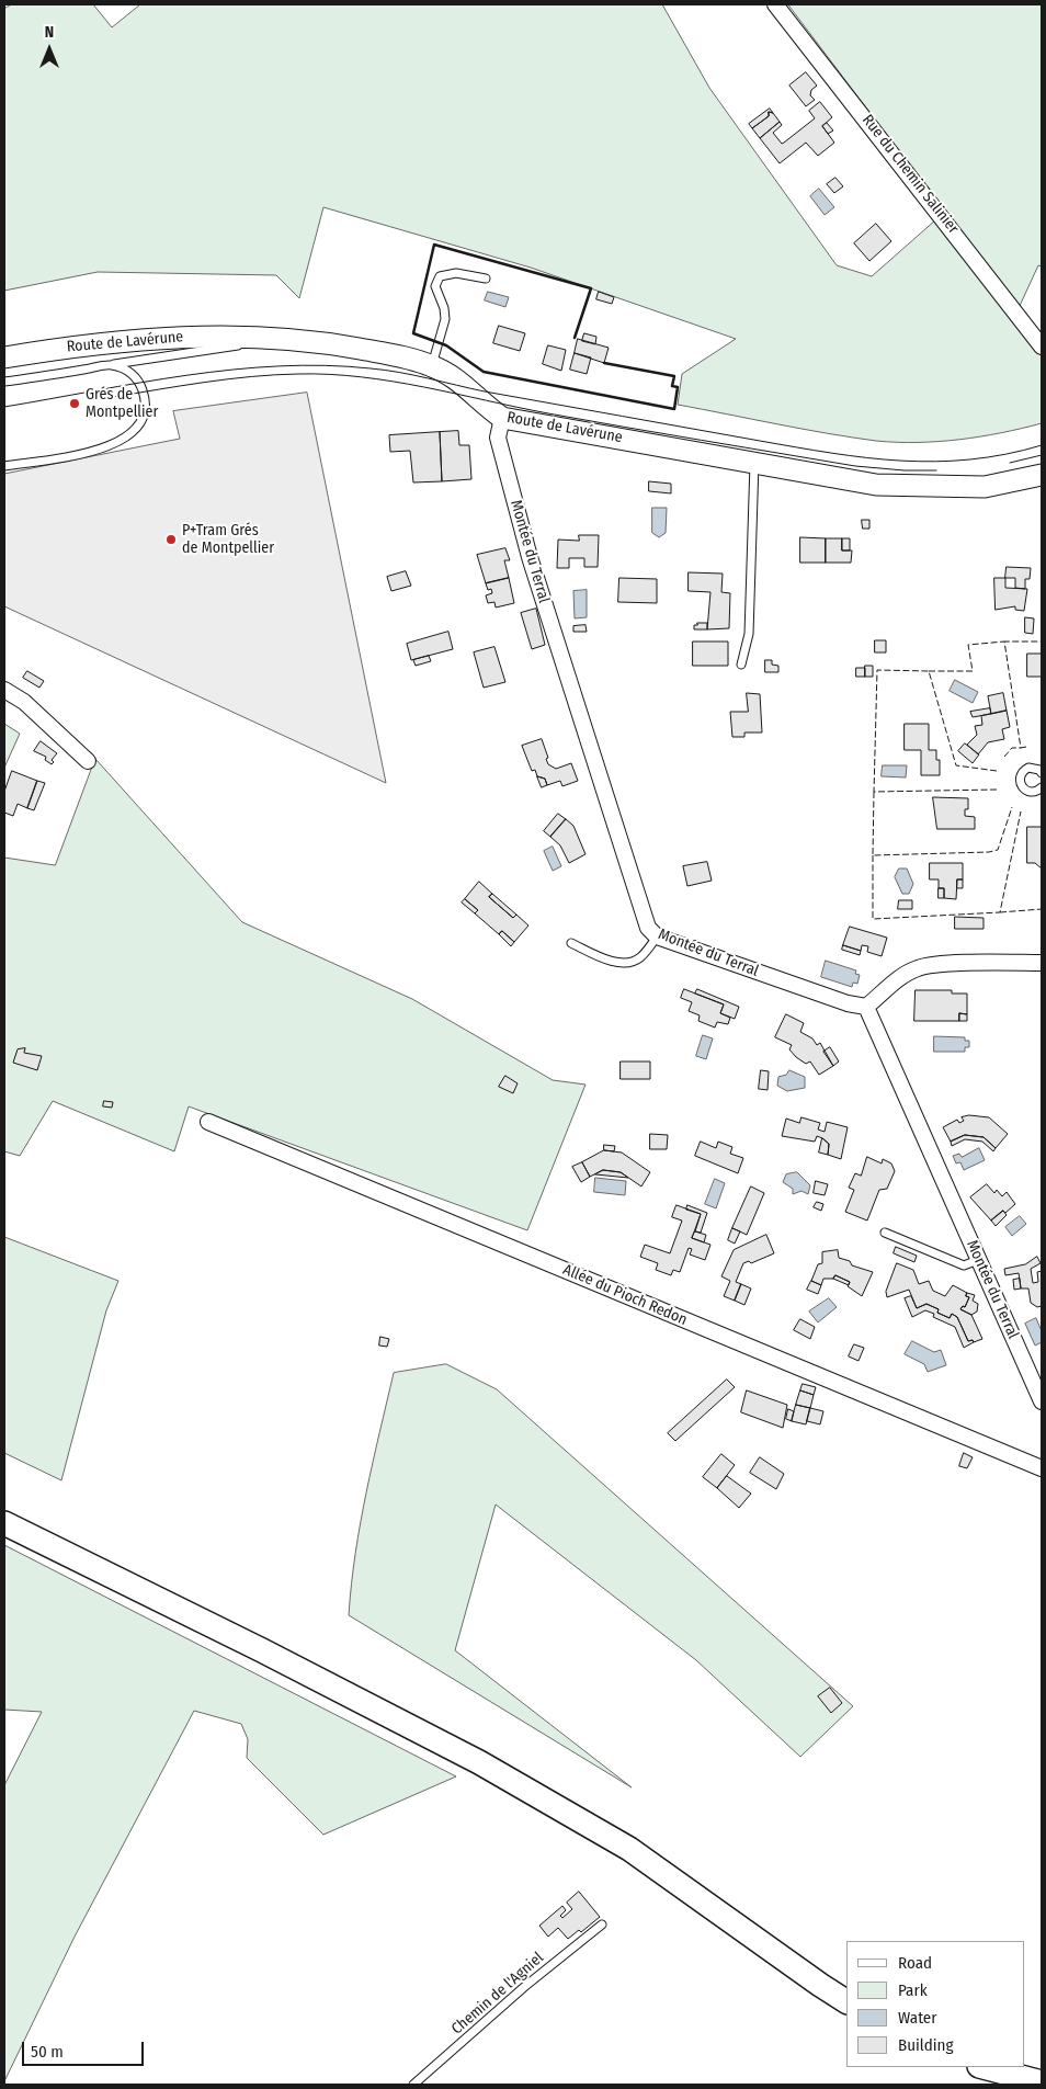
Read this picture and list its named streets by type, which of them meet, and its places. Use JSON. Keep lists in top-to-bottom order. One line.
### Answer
{"streets":{"main road":["Route de Lavérune"],"street":["Rue du Chemin Salinier","Montée du Terral","Allée du Pioch Redon"],"lane":["Chemin de l'Agniel"]},"crossings":[["Route de Lavérune","Montée du Terral"]],"places":["Grés de Montpellier","P+Tram Grés de Montpellier"],"legend":["Road","Park","Water","Building"],"scale_bar":"50 m","north":"top"}
